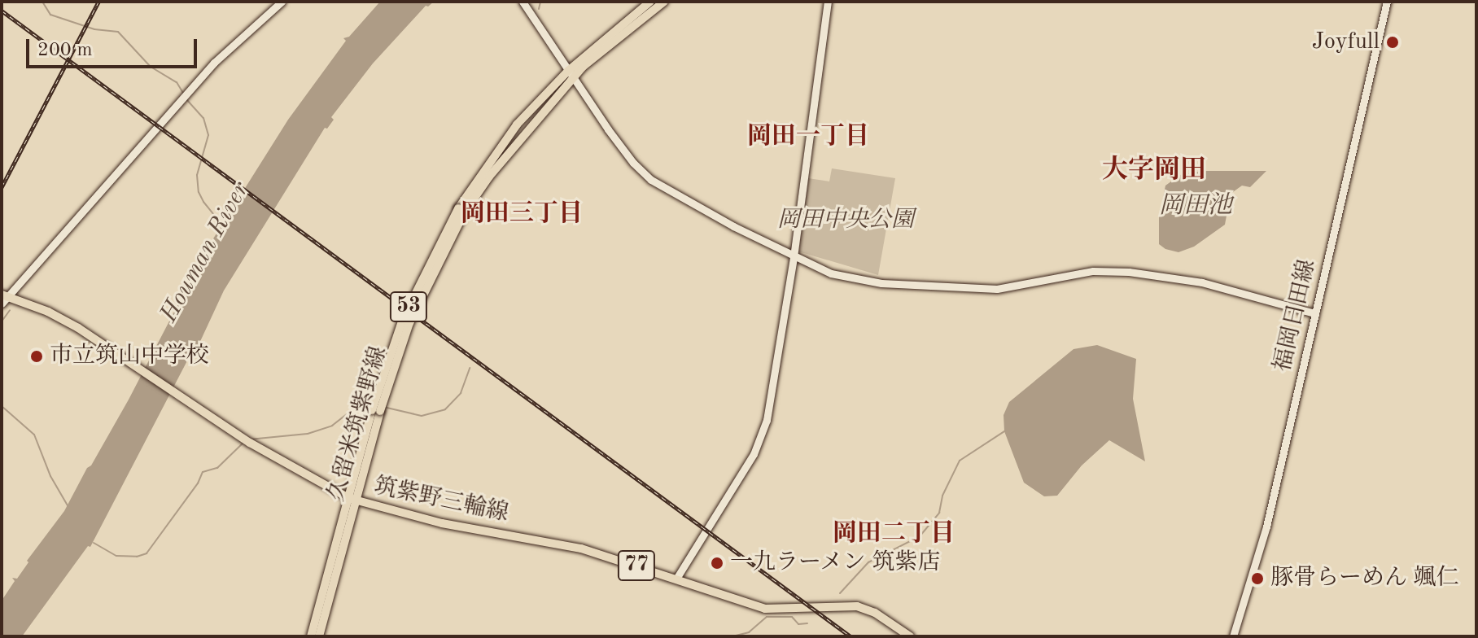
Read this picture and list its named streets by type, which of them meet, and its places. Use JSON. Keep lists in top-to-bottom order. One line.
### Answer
{"streets":{"main road":["53","久留米筑紫野線","筑紫野三輪線","77"],"street":["福岡日田線"]},"crossings":[["久留米筑紫野線","筑紫野三輪線"]],"districts":["岡田一丁目","大字岡田","岡田三丁目","岡田二丁目"],"water":["岡田池","Houman River"],"parks":["岡田中央公園"],"places":["Joyfull","市立筑山中学校","一九ラーメン 筑紫店","豚骨らーめん 颯仁"],"scale_bar":"200 m"}
